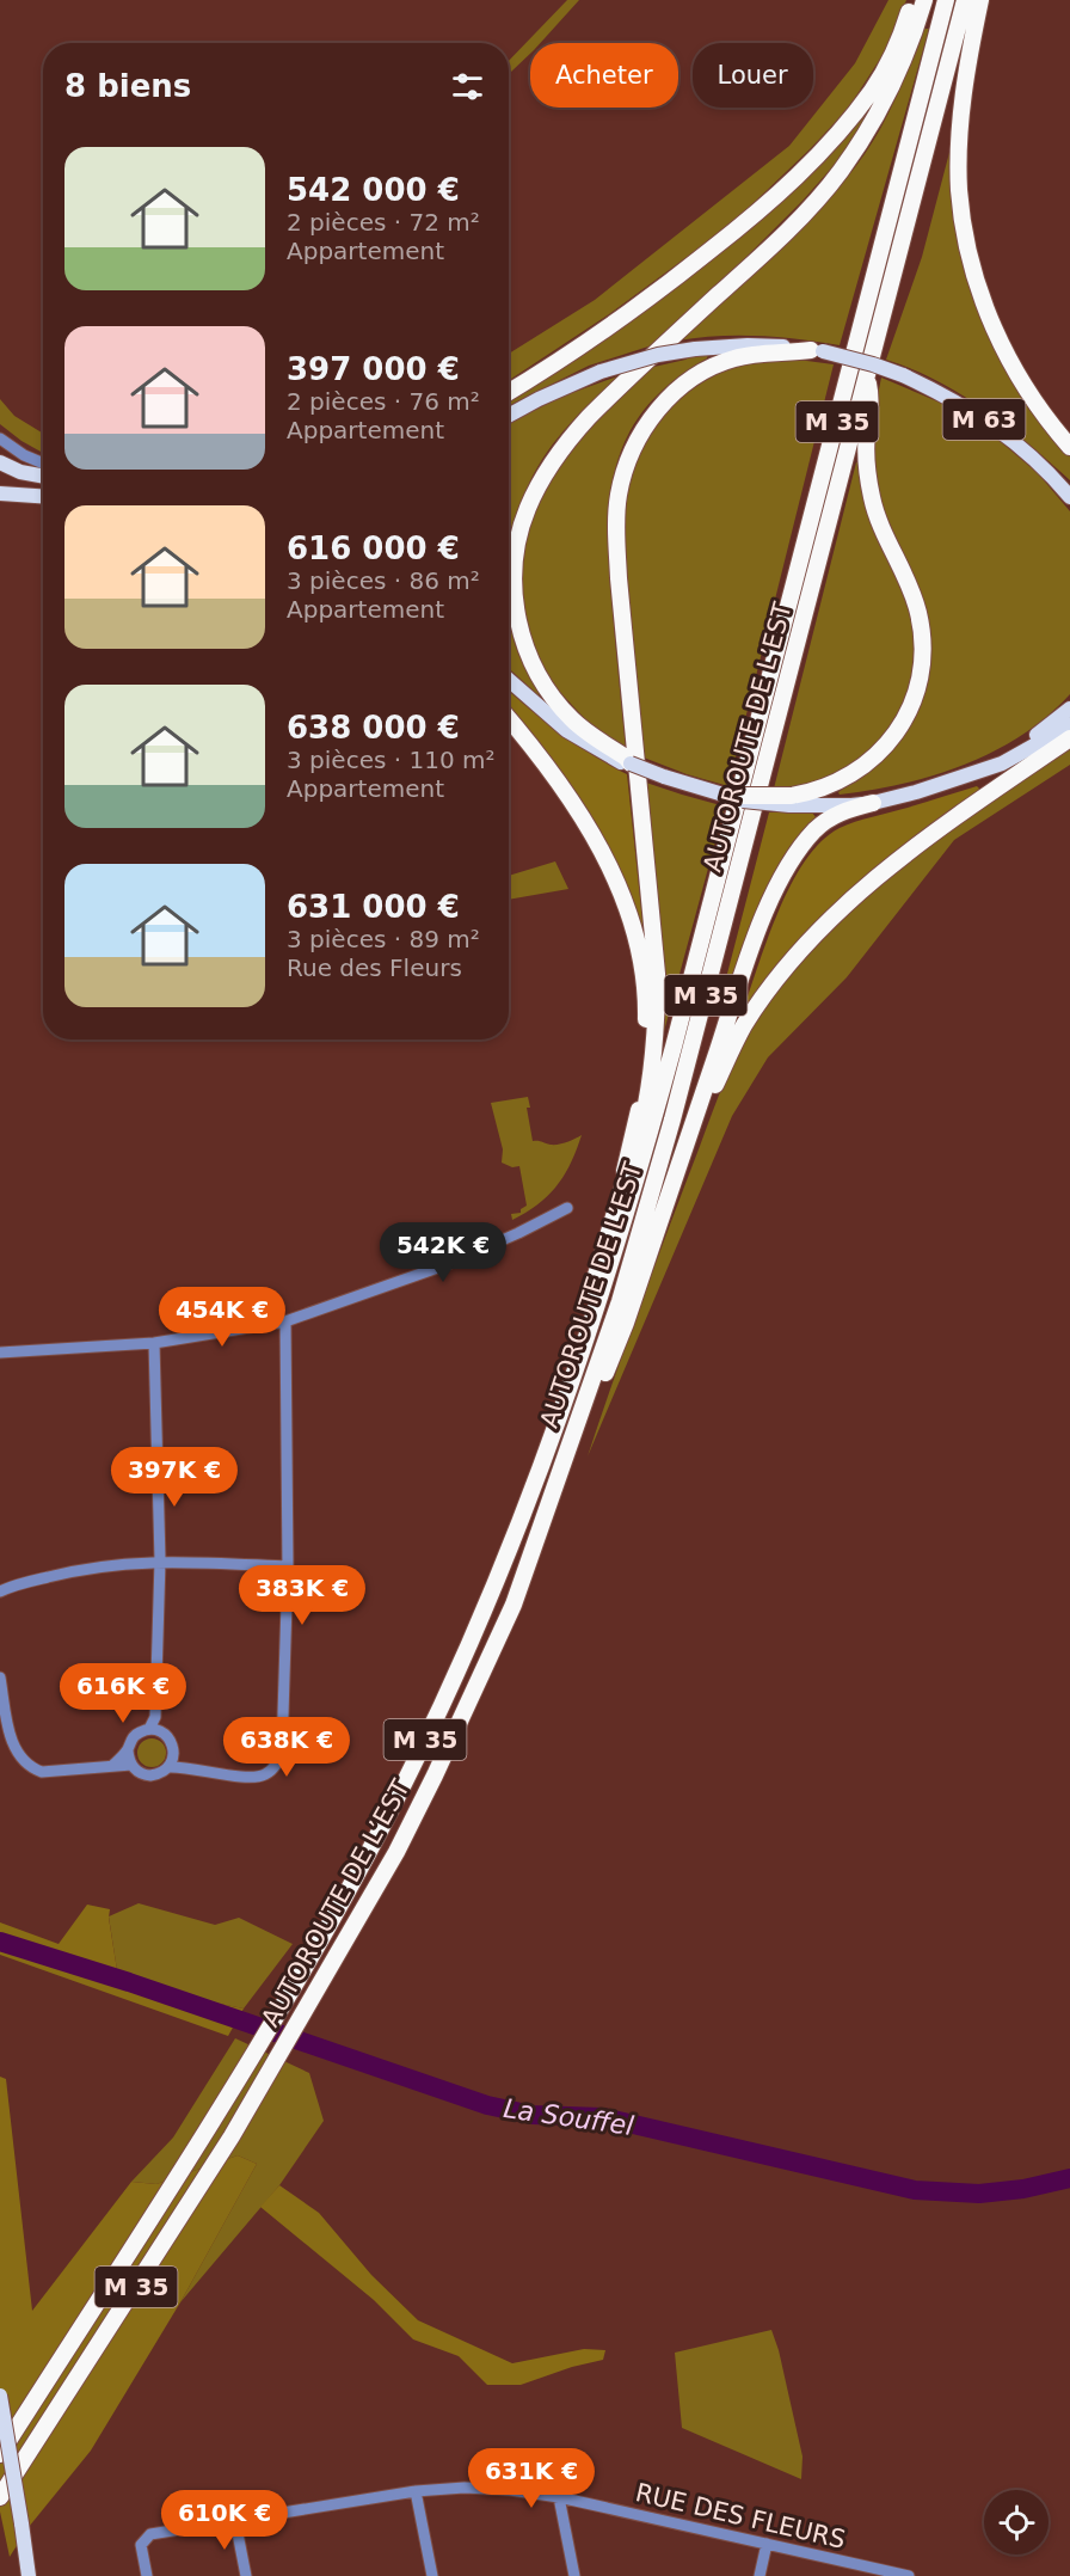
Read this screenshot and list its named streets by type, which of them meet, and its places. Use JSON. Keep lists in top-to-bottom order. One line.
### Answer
{"streets":{"highway":["M 35","AUTOROUTE DE L’EST"],"main road":["M 63"],"street":["RUE DES FLEURS"]},"water":["La Souffel"],"page":{"chip":["Acheter","Louer"],"heading":"8 biens","list":[{"name":"542 000 €","note":"2 pièces · 72 m² · Appartement"},{"name":"397 000 €","note":"2 pièces · 76 m² · Appartement"},{"name":"616 000 €","note":"3 pièces · 86 m² · Appartement"},{"name":"638 000 €","note":"3 pièces · 110 m² · Appartement"},{"name":"631 000 €","note":"3 pièces · 89 m² · Rue des Fleurs"}],"price":["542K €","454K €","397K €","383K €","616K €","638K €","631K €","610K €"]}}
